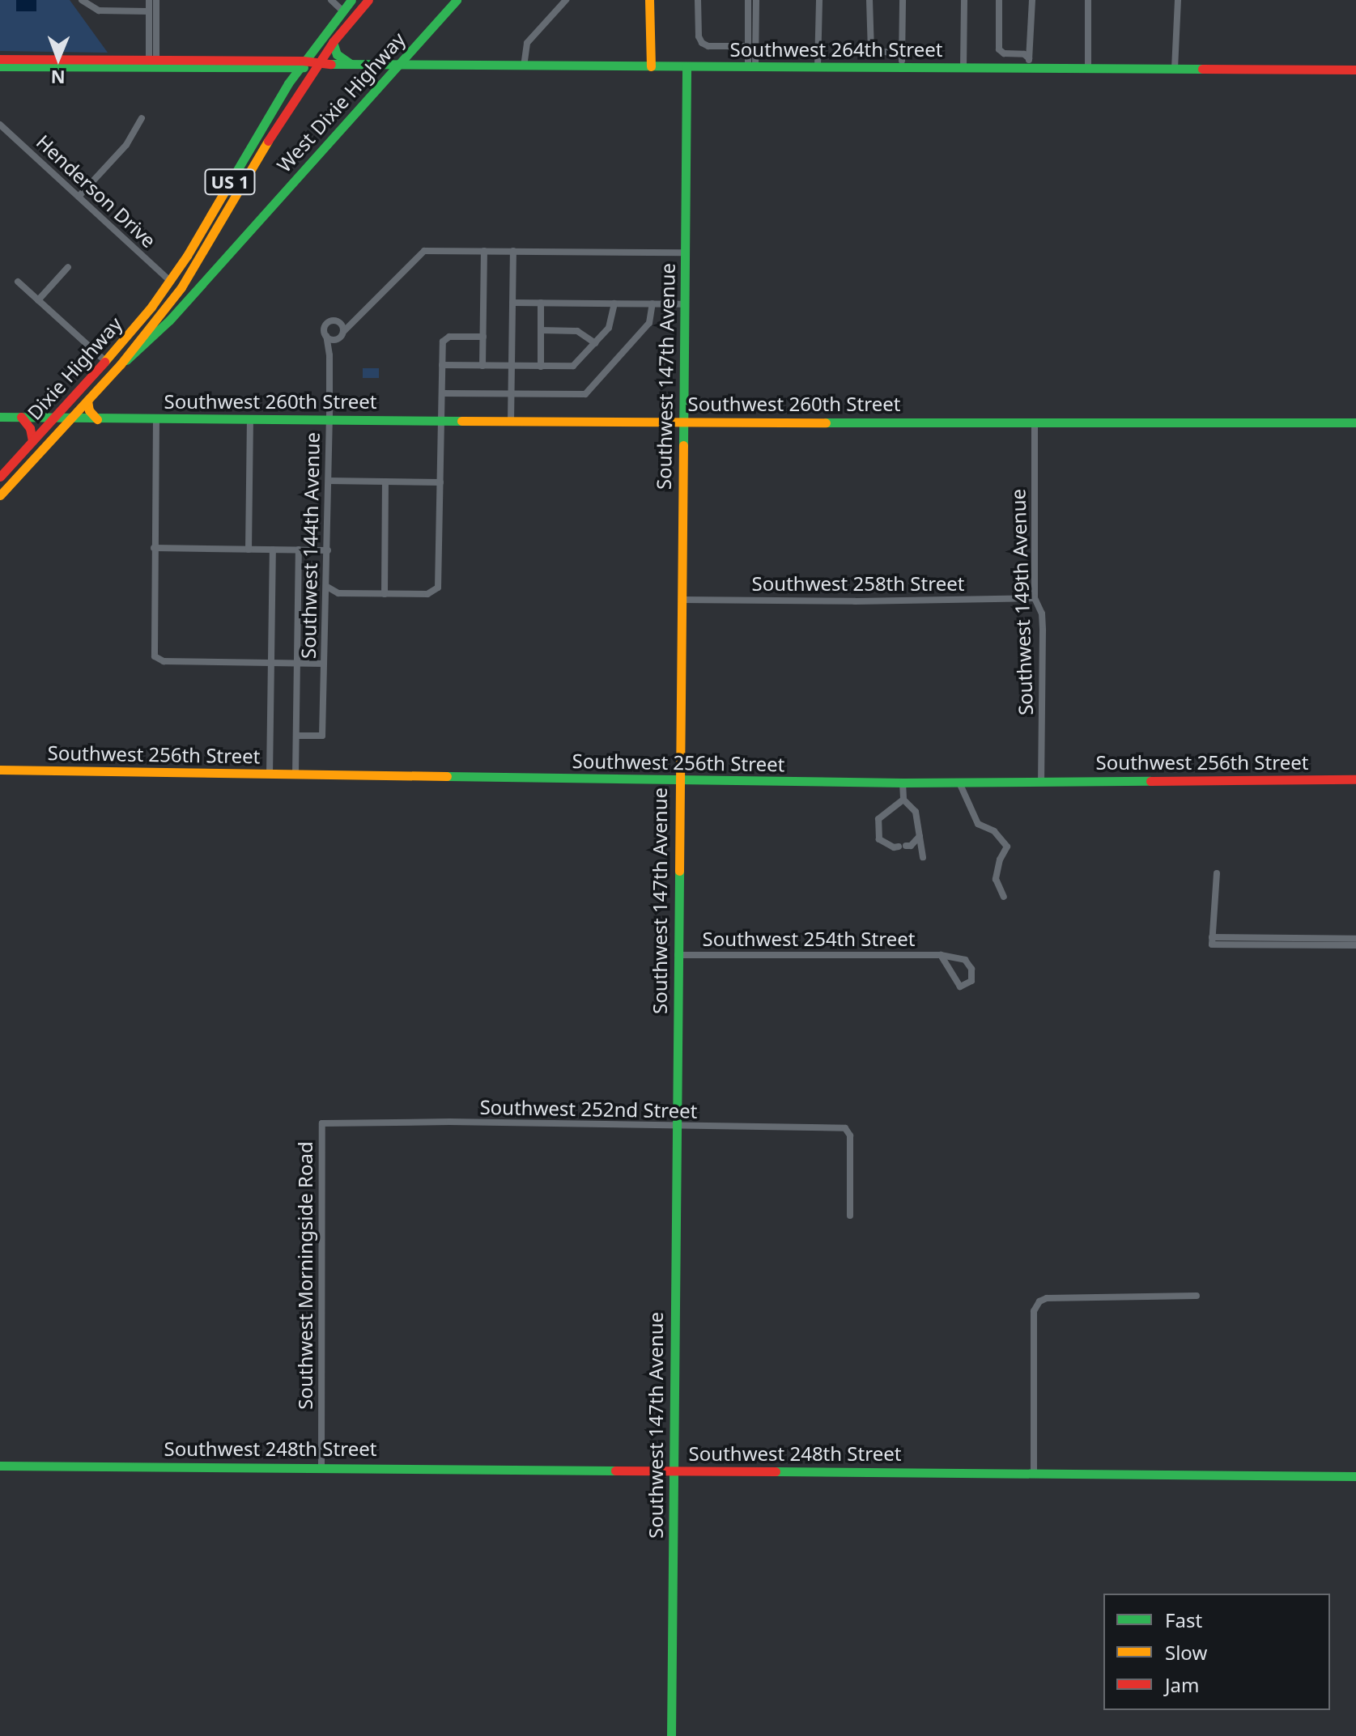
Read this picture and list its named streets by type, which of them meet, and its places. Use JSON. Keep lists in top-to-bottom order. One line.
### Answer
{"streets":{"main road":["Southwest 264th Street","West Dixie Highway","US 1","Dixie Highway","Southwest 147th Avenue","Southwest 260th Street","Southwest 256th Street","Southwest 248th Street"],"street":["Henderson Drive","Southwest 144th Avenue","Southwest 258th Street","Southwest 149th Avenue","Southwest 254th Street","Southwest 252nd Street","Southwest Morningside Road"]},"crossings":[["Southwest 264th Street","West Dixie Highway"],["Southwest 264th Street","US 1"],["Southwest 264th Street","Southwest 147th Avenue"],["West Dixie Highway","US 1"],["West Dixie Highway","Dixie Highway"],["US 1","Henderson Drive"],["US 1","Dixie Highway"],["Henderson Drive","Dixie Highway"],["Dixie Highway","Southwest 260th Street"],["Southwest 147th Avenue","Southwest 260th Street"],["Southwest 147th Avenue","Southwest 258th Street"],["Southwest 147th Avenue","Southwest 256th Street"],["Southwest 147th Avenue","Southwest 254th Street"],["Southwest 147th Avenue","Southwest 252nd Street"],["Southwest 147th Avenue","Southwest 248th Street"],["Southwest 260th Street","Southwest 144th Avenue"],["Southwest 260th Street","Southwest 149th Avenue"],["Southwest 258th Street","Southwest 149th Avenue"],["Southwest 149th Avenue","Southwest 256th Street"],["Southwest 252nd Street","Southwest Morningside Road"],["Southwest Morningside Road","Southwest 248th Street"]],"legend":["Fast","Slow","Jam"],"north":"bottom"}
